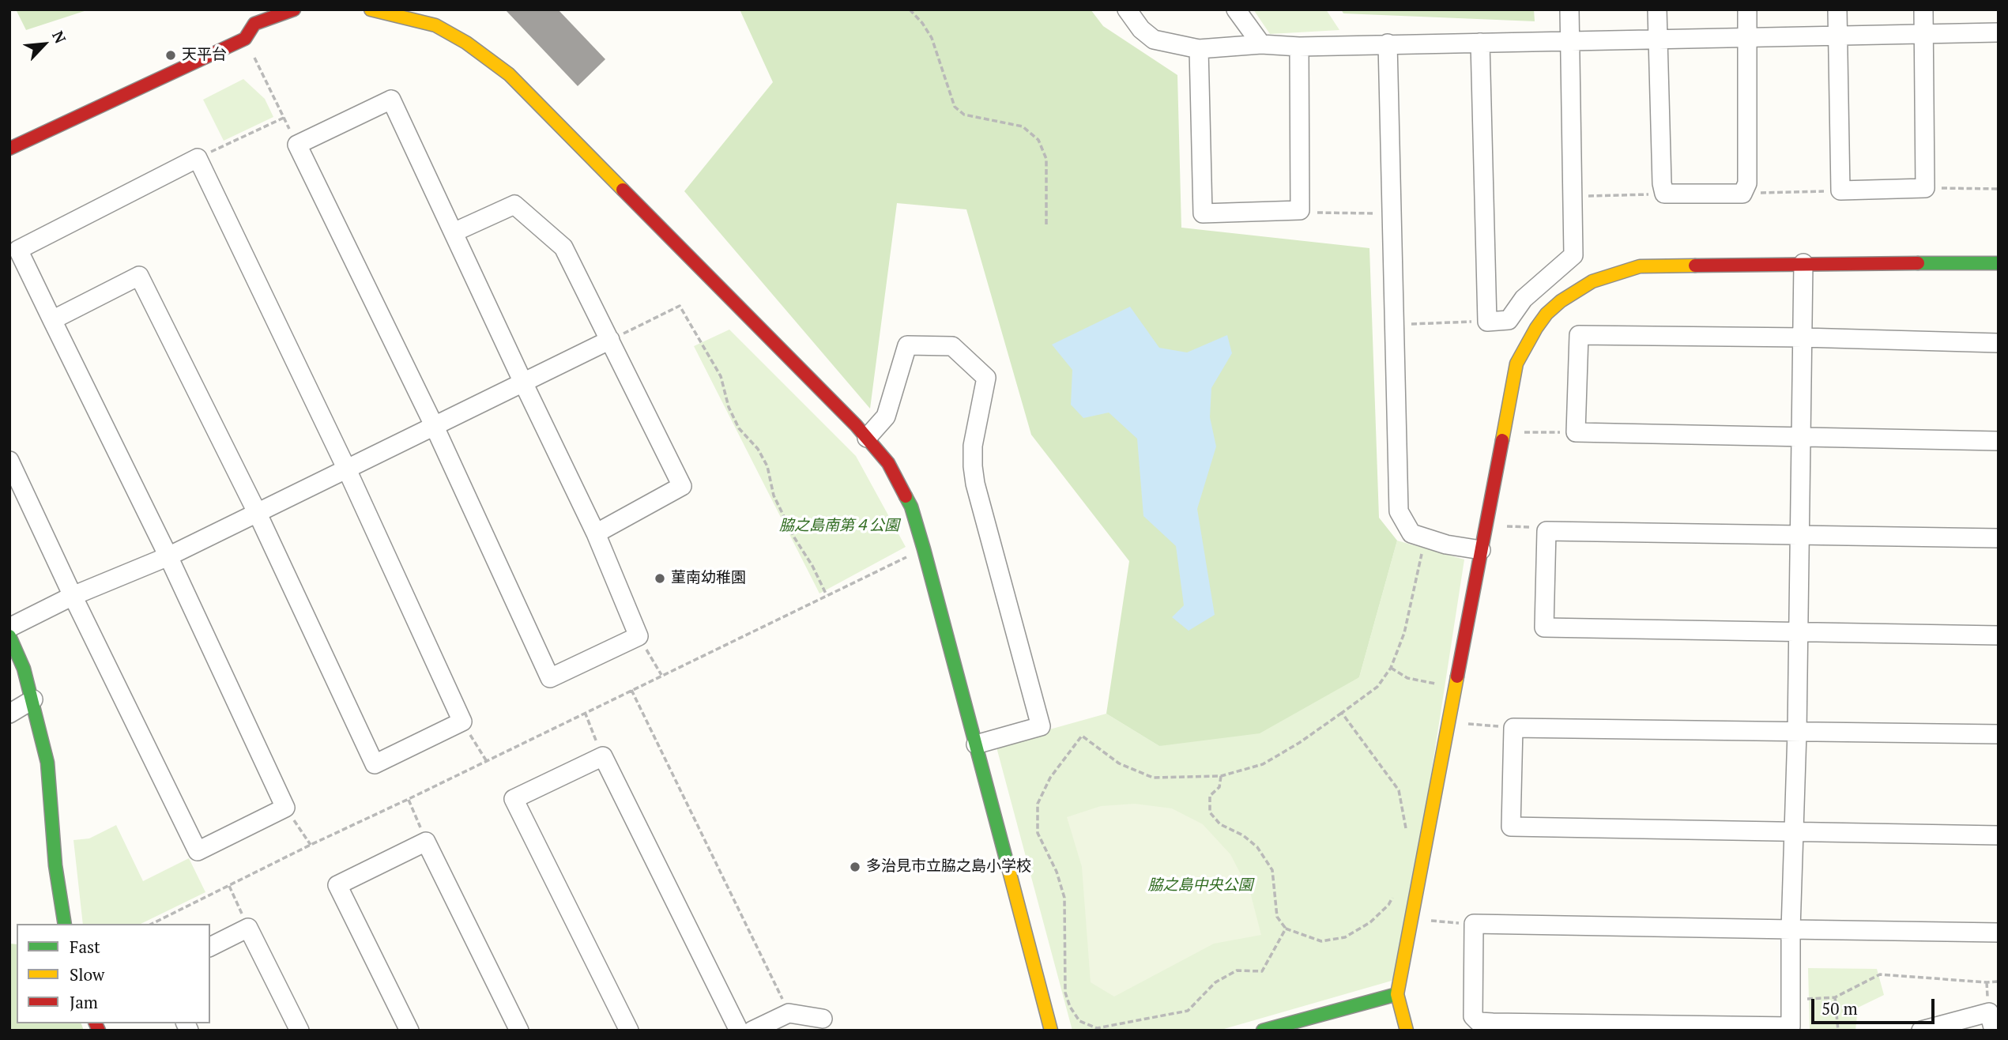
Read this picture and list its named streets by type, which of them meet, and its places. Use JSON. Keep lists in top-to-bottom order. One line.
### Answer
{"parks":["脇之島南第４公園","脇之島中央公園"],"places":["天平台","菫南幼稚園","多治見市立脇之島小学校"],"legend":["Fast","Slow","Jam"],"scale_bar":"50 m","north":"top right"}
